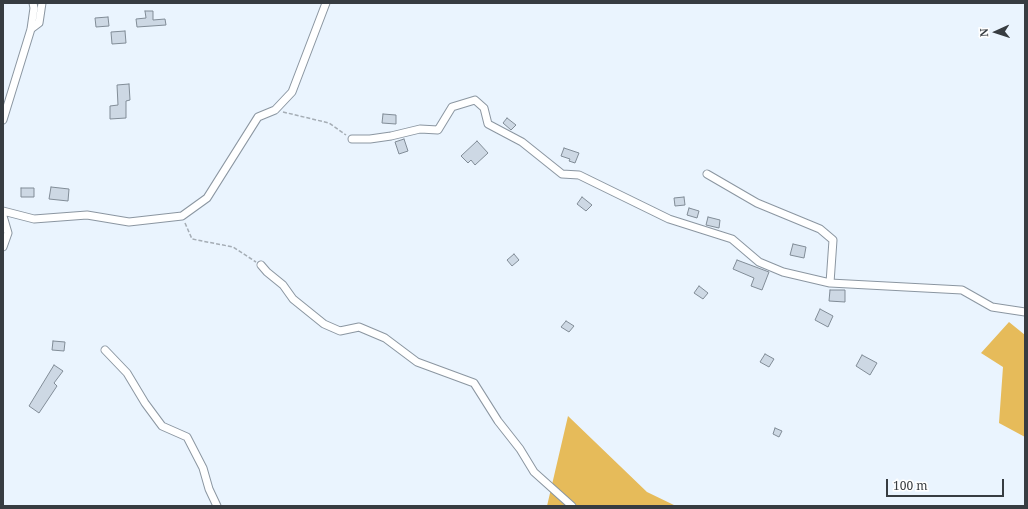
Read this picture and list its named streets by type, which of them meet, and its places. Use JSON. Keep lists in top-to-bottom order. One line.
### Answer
{"scale_bar":"100 m","north":"left"}
